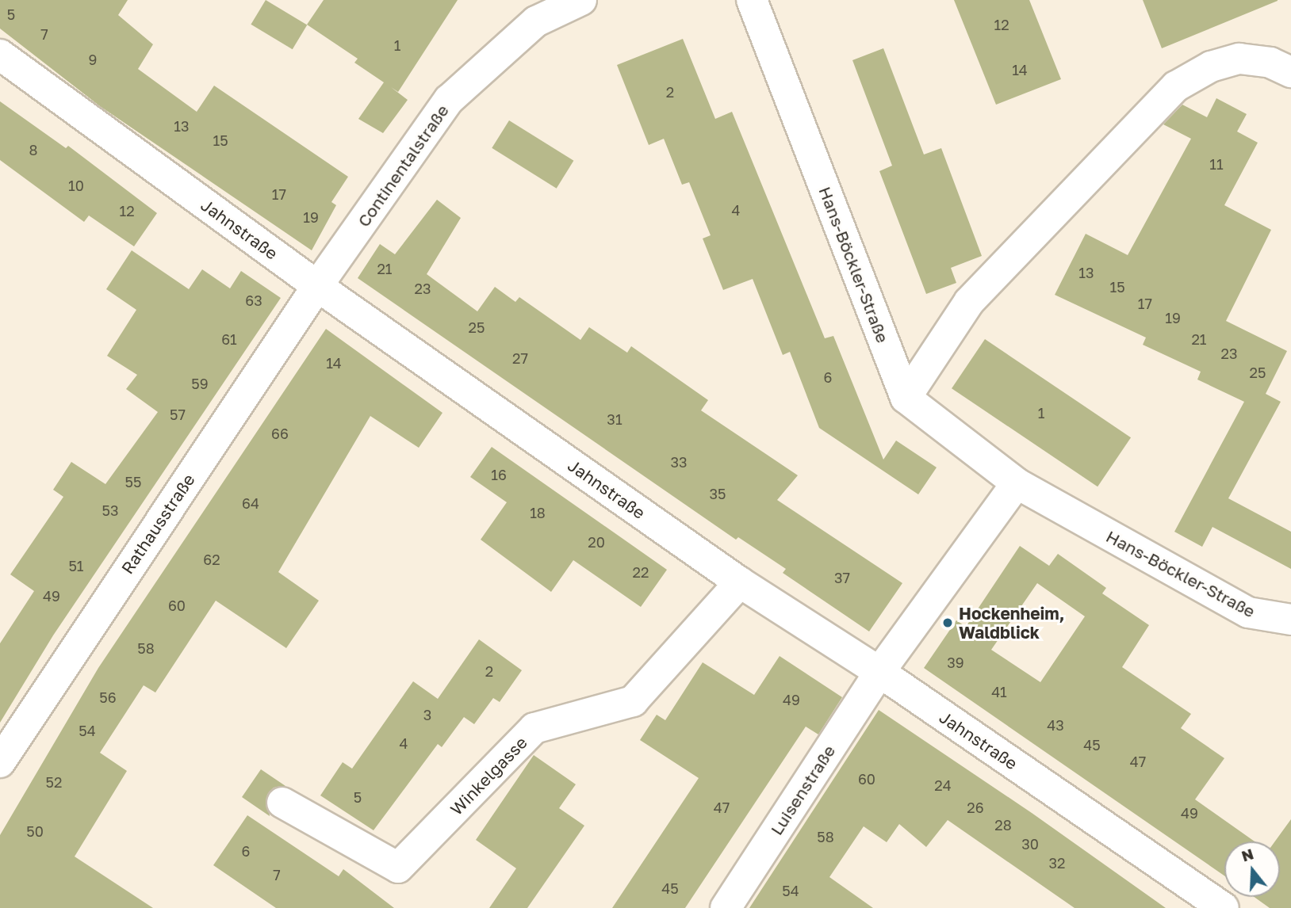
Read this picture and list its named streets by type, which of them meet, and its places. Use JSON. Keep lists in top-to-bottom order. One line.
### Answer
{"streets":{"street":["Continentalstraße","Jahnstraße","Hans-Böckler-Straße","Rathausstraße","Winkelgasse","Luisenstraße"]},"crossings":[["Continentalstraße","Jahnstraße"],["Continentalstraße","Rathausstraße"],["Jahnstraße","Rathausstraße"],["Jahnstraße","Winkelgasse"],["Jahnstraße","Luisenstraße"]],"places":["Hockenheim, Waldblick"],"house_numbers":["5","12","7","1","9","14","2","13","15","8","11","10","17","4","12","19","21","13","15","23","63","17","19","25","61","21","23","27","14","25","6","59","1","57","31","66","33","16","55","35","64","53","18","20","62","51","22","37","49","60","58","39","2","41","56","49","3","43","54","4","45","47","60","52","24","5","47","26","49","28","50","58","30","6","32","7","45","54"],"north":"top"}
